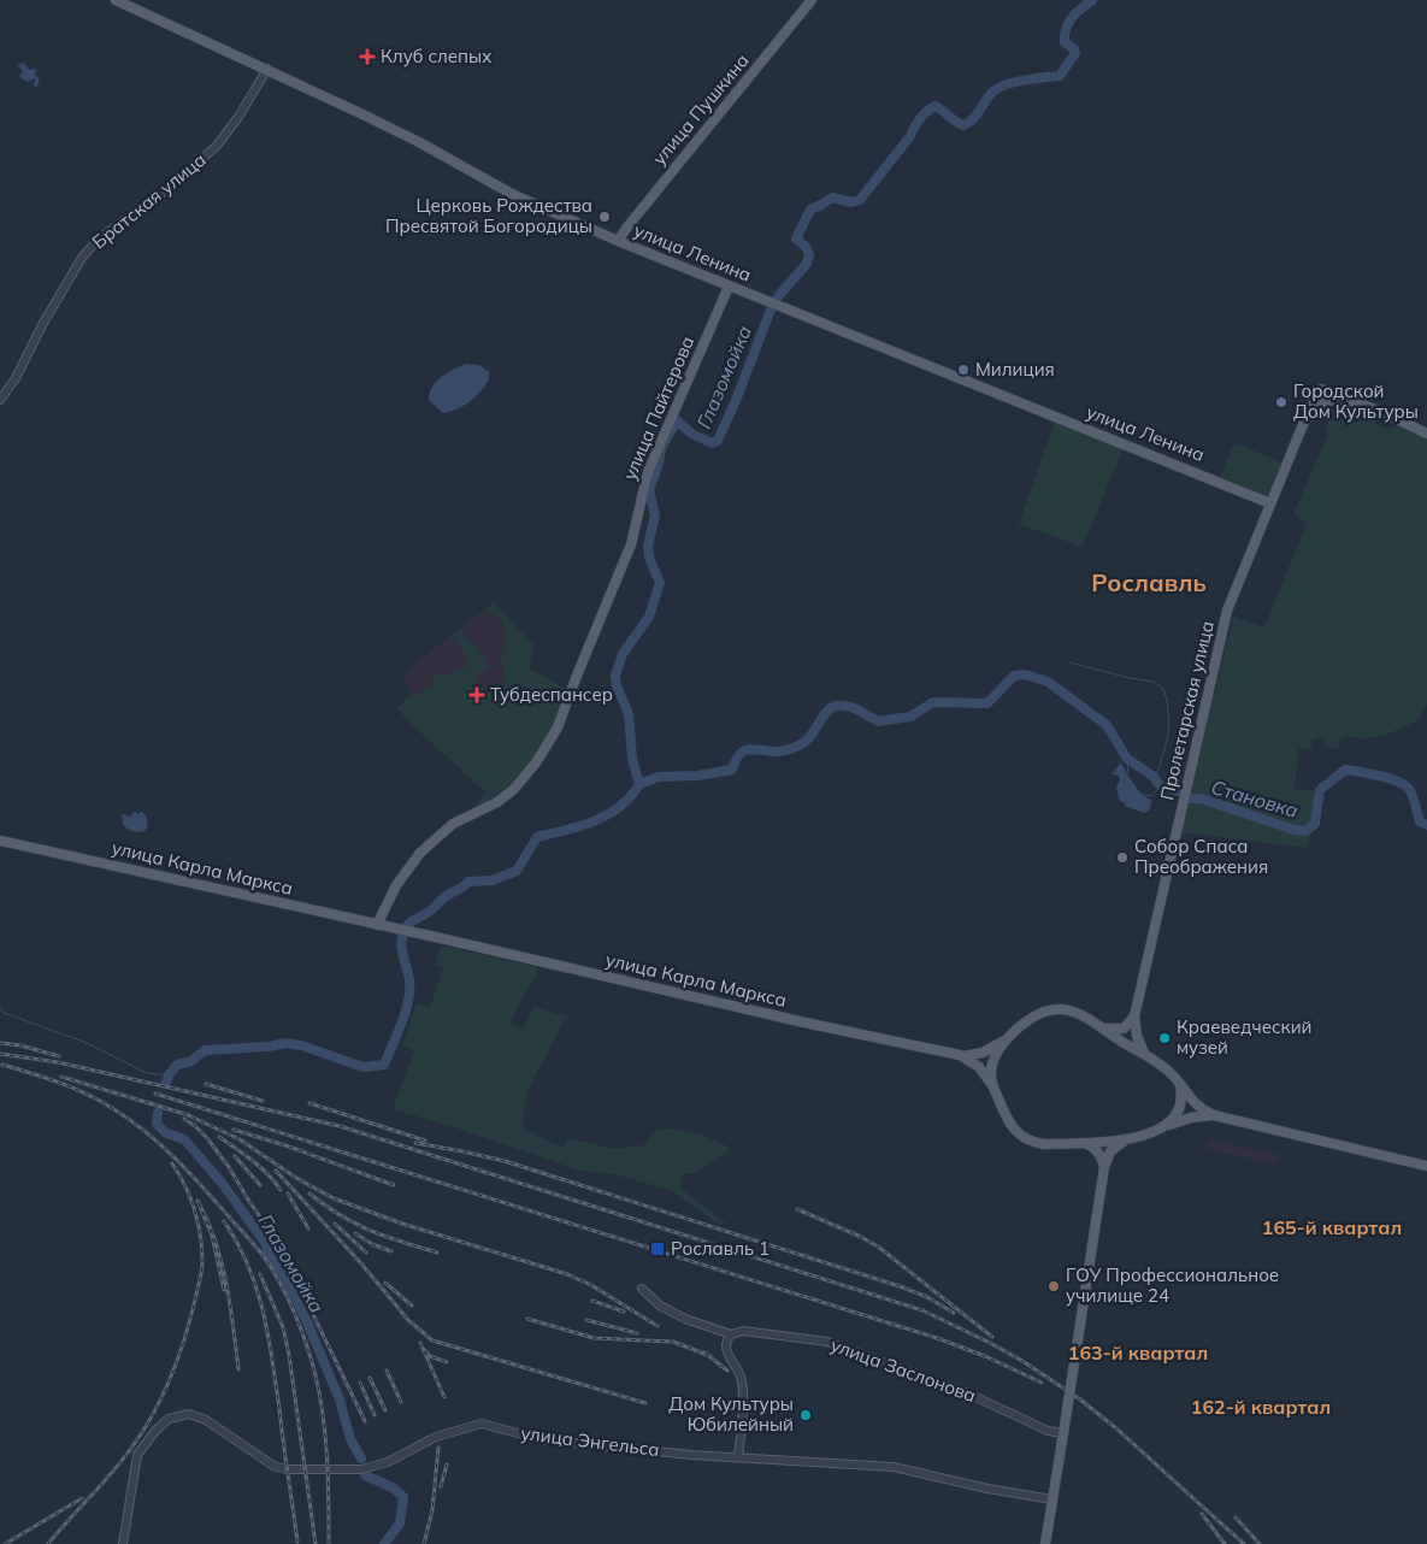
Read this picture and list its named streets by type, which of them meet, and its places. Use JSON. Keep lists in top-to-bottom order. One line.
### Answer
{"streets":{"main road":["улица Пушкина","улица Ленина","улица Пайтерова","Пролетарская улица","улица Карла Маркса"],"street":["Братская улица","улица Заслонова","улица Энгельса"]},"crossings":[["улица Пушкина","улица Ленина"],["Братская улица","улица Ленина"],["улица Ленина","улица Пайтерова"],["улица Ленина","Пролетарская улица"],["улица Пайтерова","улица Карла Маркса"],["Пролетарская улица","улица Карла Маркса"]],"districts":["Рославль","165-й квартал","163-й квартал","162-й квартал"],"water":["Глазомойка","Становка"],"places":{"health":["Клуб слепых","Тубдеспансер"],"other":["Церковь Рождества Пресвятой Богородицы","Милиция","Городской Дом Культуры","Собор Спаса Преображения","Краеведческий музей","ГОУ Профессиональное училище 24","Дом Культуры Юбилейный"],"transit":["Рославль 1"]}}
